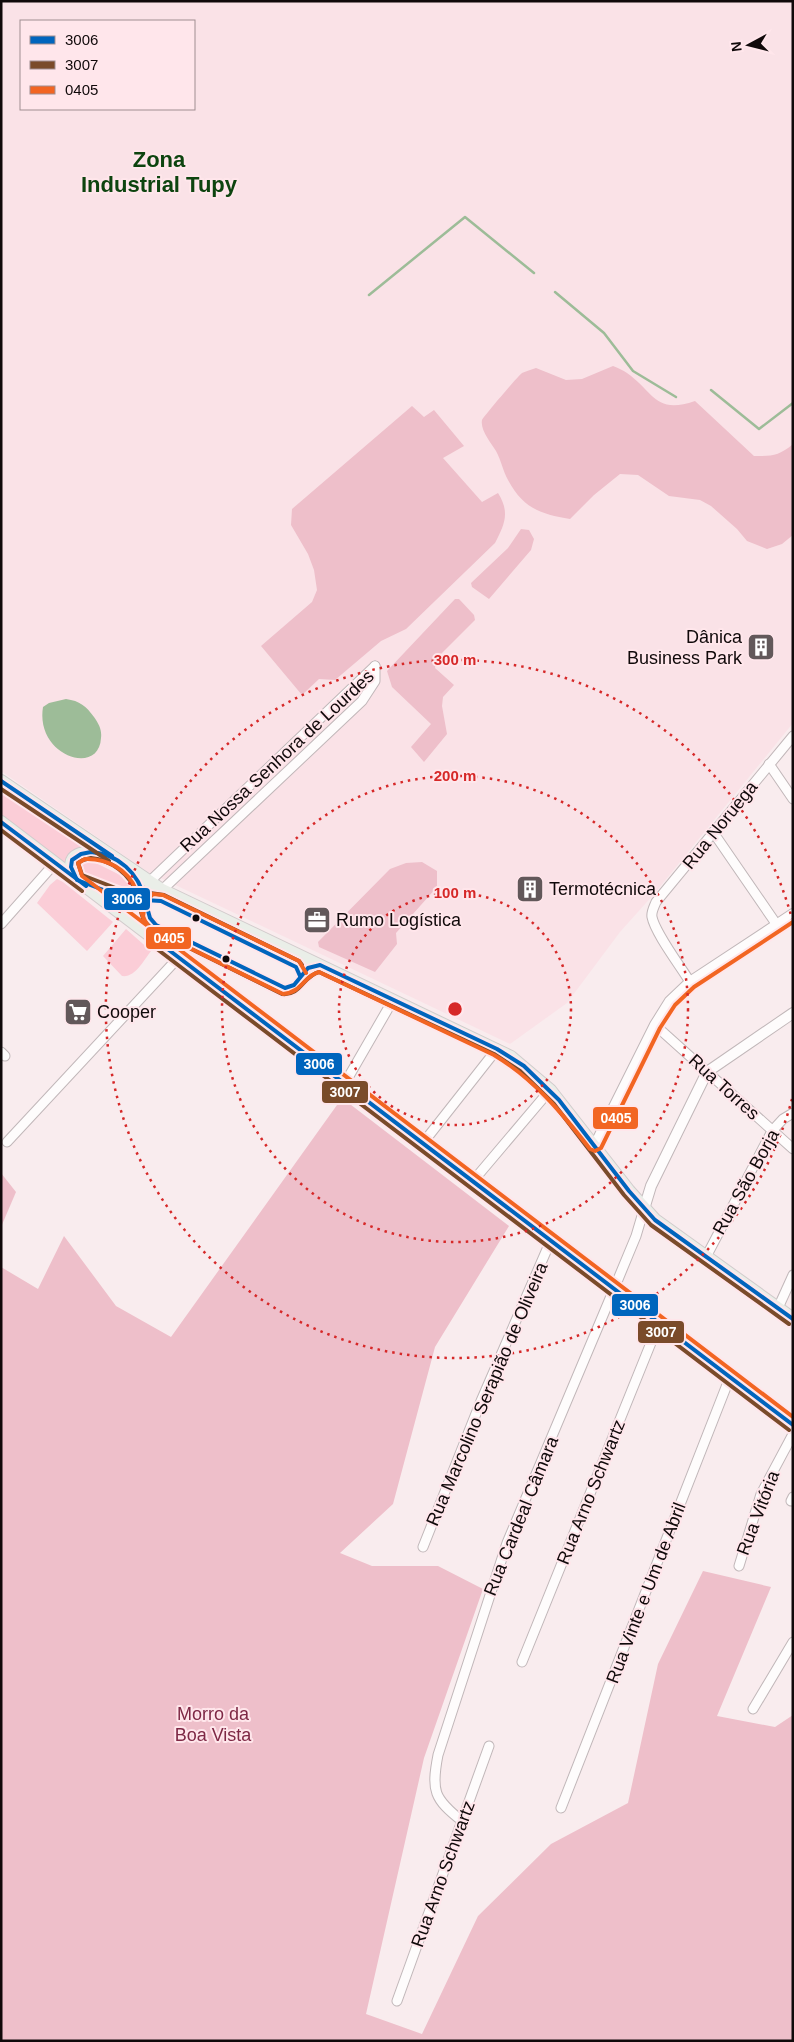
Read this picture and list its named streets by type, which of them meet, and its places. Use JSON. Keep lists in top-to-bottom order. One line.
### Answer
{"streets":{"street":["Rua Nossa Senhora de Lourdes","Rua Noruega","Rua Torres","Rua São Borja","Rua Marcolino Serapião de Oliveira","Rua Arno Schwartz","Rua Vitória","Rua Cardeal Câmara","Rua Vinte e Um de Abril"]},"crossings":[["Rua Torres","Rua São Borja"],["Rua Arno Schwartz","Rua Cardeal Câmara"]],"districts":["Zona Industrial Tupy"],"parks":["Morro da Boa Vista"],"places":{"building":["Dânica Business Park","Termotécnica"],"office":["Rumo Logística"],"supermarket":["Cooper"]},"lines":["transit line 3006","transit line 3007","transit line 0405"],"legend":["3006","3007","0405"],"north":"left","rings":["300 m","200 m","100 m"]}
